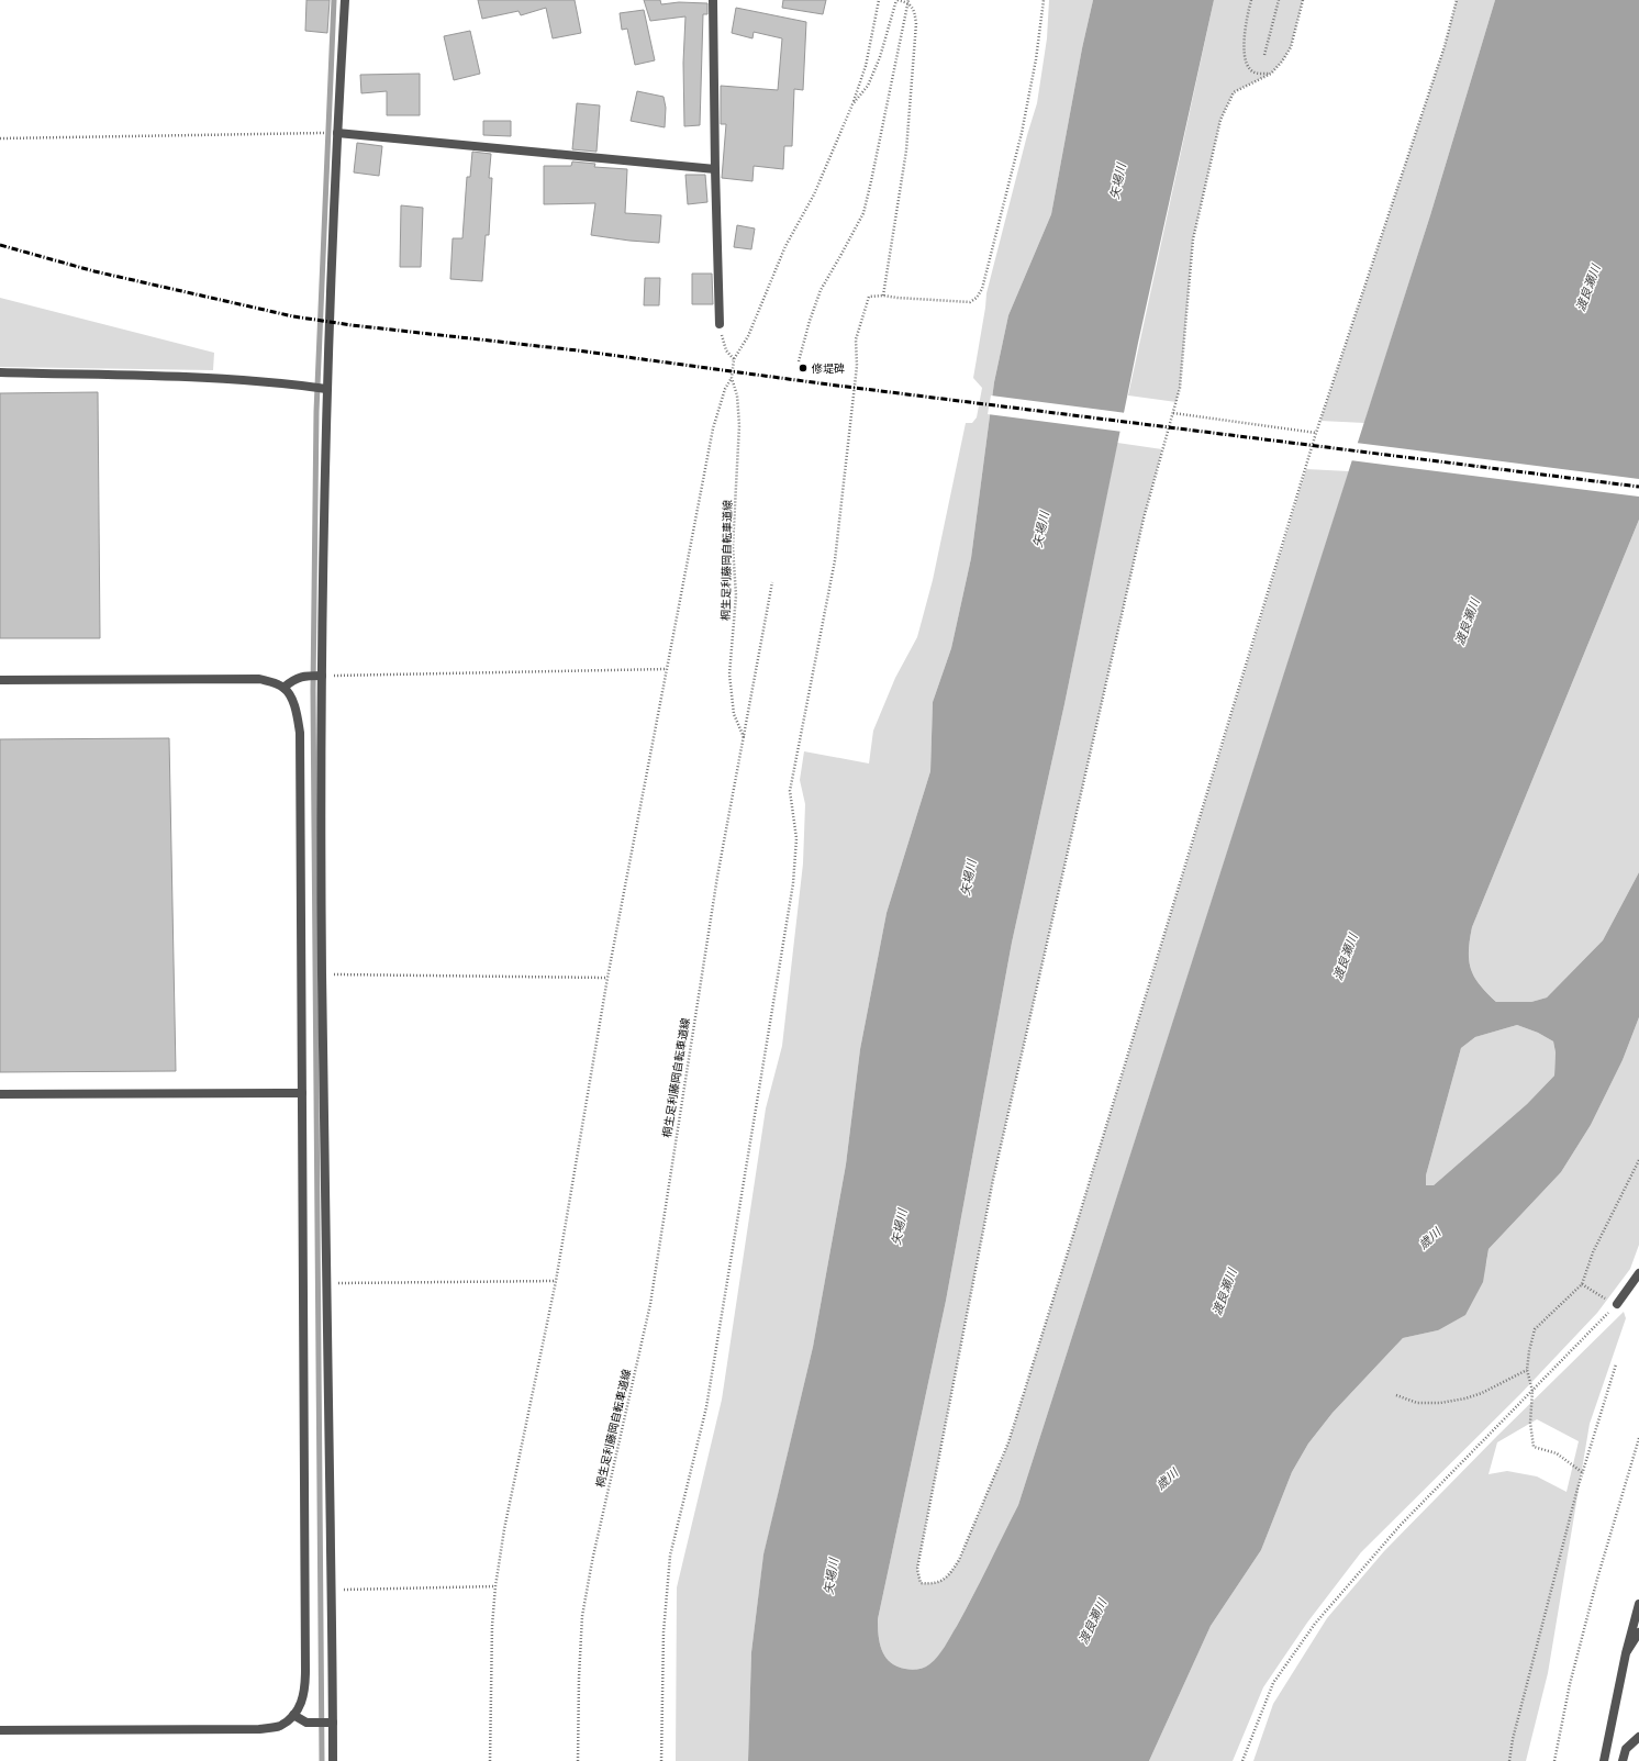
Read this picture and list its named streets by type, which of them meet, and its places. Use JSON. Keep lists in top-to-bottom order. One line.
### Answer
{"streets":{"path":["桐生足利藤岡自転車道線"]},"water":["矢場川","渡良瀬川","歳川"],"places":["修堤碑"]}
